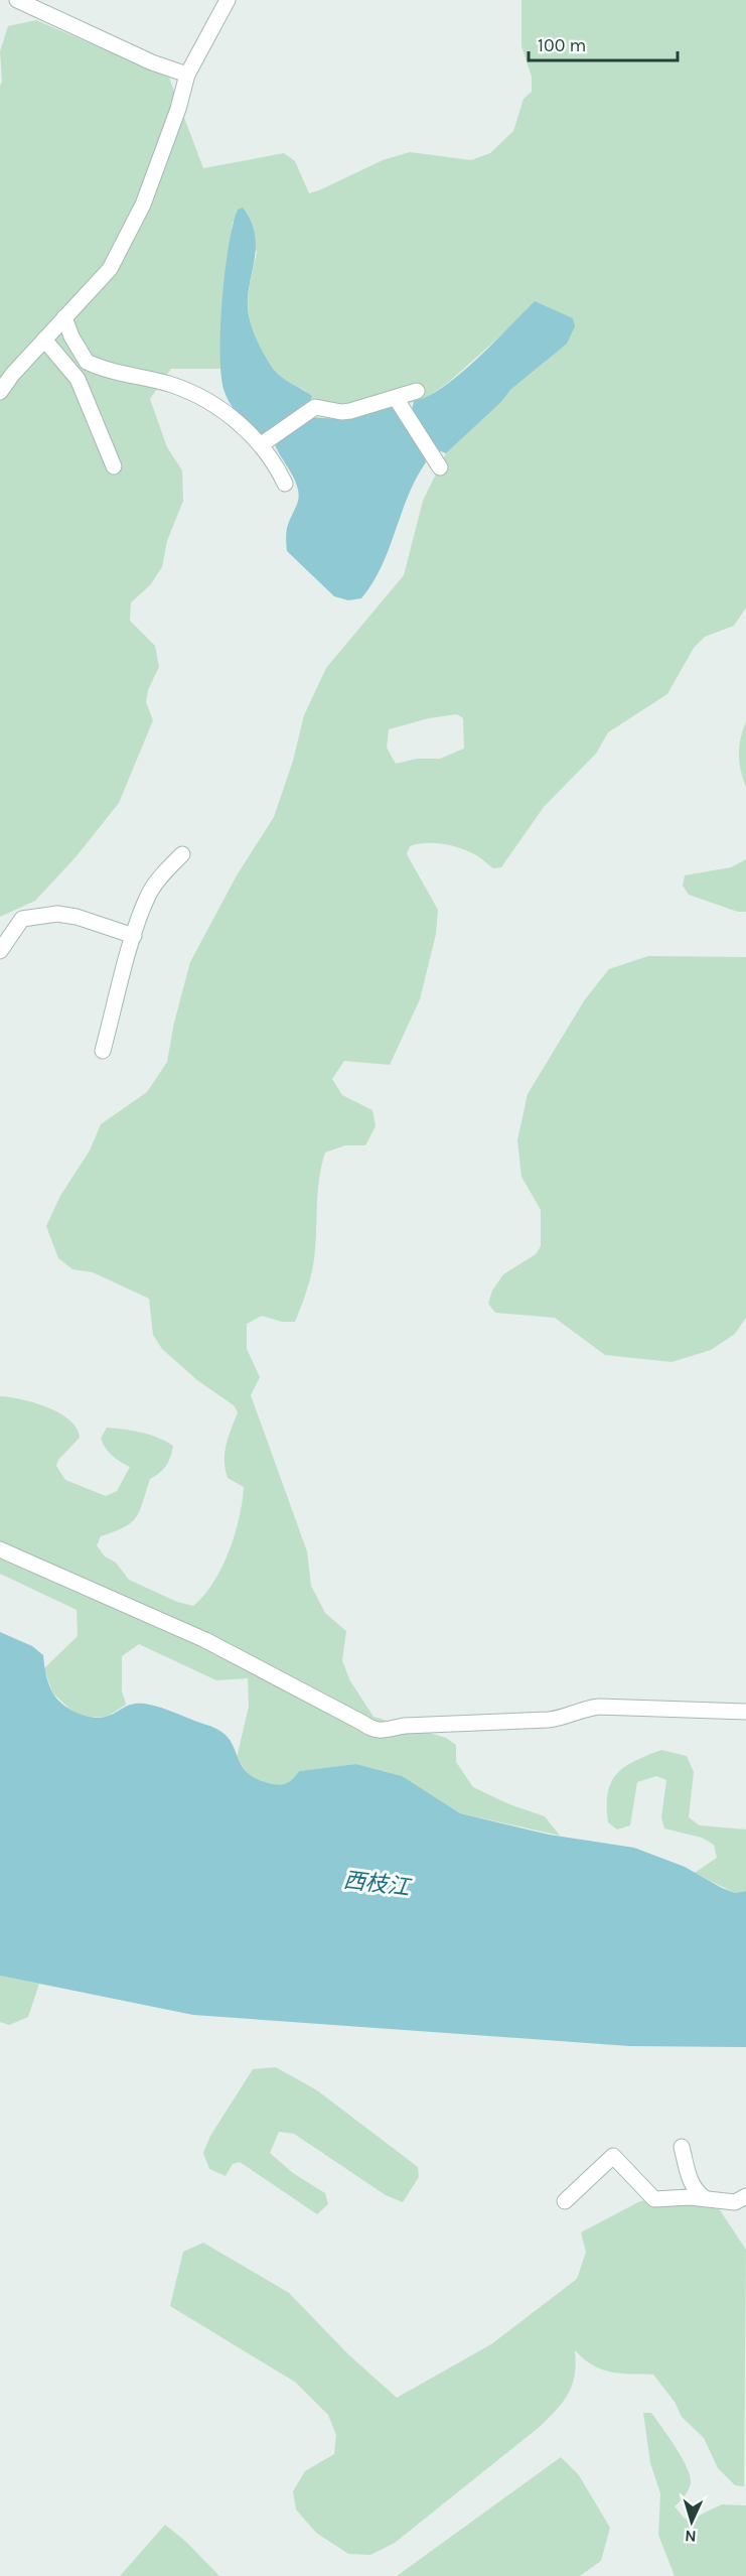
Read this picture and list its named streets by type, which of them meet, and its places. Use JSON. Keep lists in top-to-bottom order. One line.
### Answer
{"water":["西枝江"],"scale_bar":"100 m","north":"bottom"}
